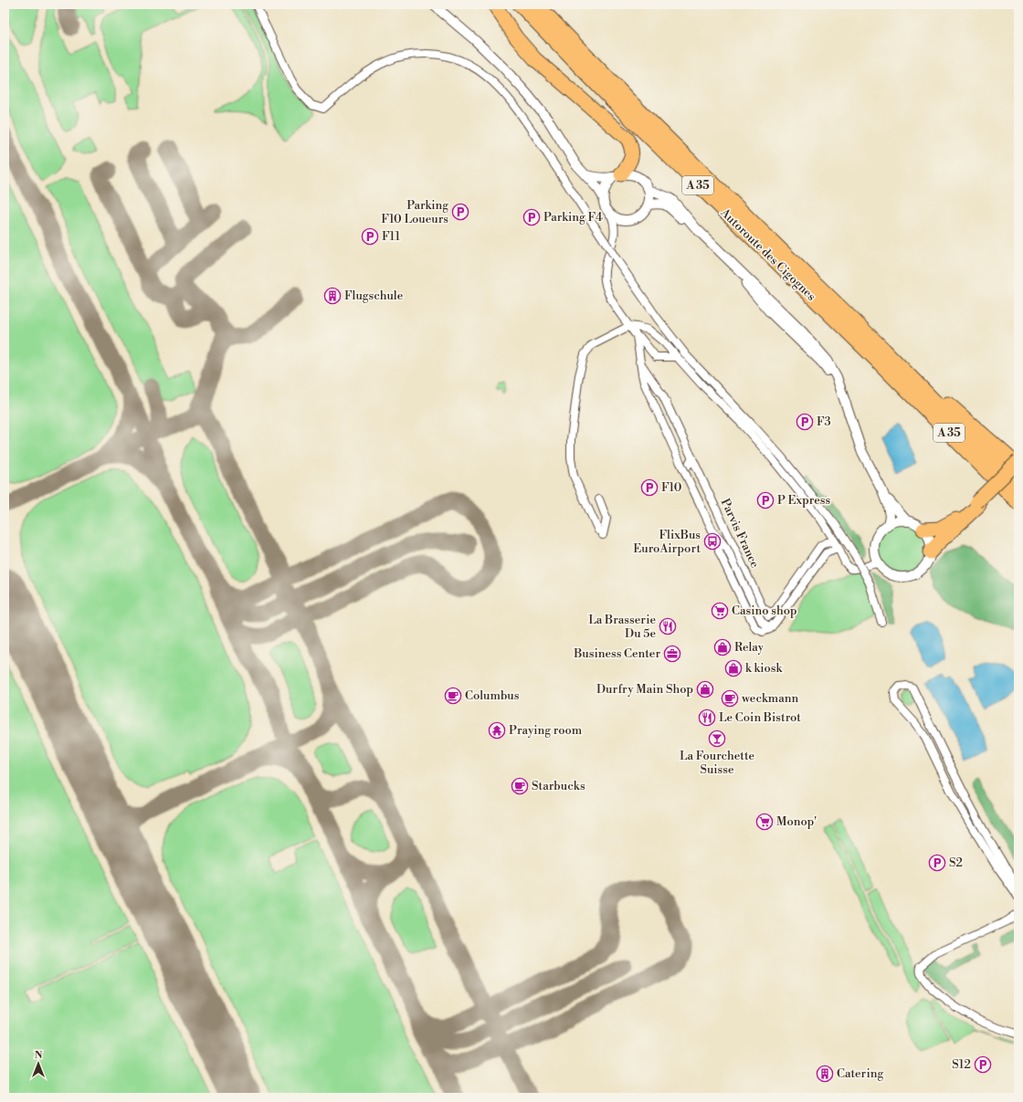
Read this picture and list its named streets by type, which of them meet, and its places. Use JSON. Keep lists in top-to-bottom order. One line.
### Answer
{"streets":{"highway":["A 35","Autoroute des Cigognes"],"street":["Parvis France"]},"places":{"parking":["Parking F10 Loueurs","Parking F4","F11","F3","F10","P Express","S2","S12"],"building":["Flugschule","Catering"],"bus stop":["FlixBus EuroAirport"],"supermarket":["Casino shop","Monop'"],"restaurant":["La Brasserie Du 5e","Le Coin Bistrot"],"shop":["Relay","k kiosk","Durfry Main Shop"],"office":["Business Center"],"cafe":["Columbus","weckmann","Starbucks"],"temple":["Praying room"],"bar":["La Fourchette Suisse"]},"north":"top"}
